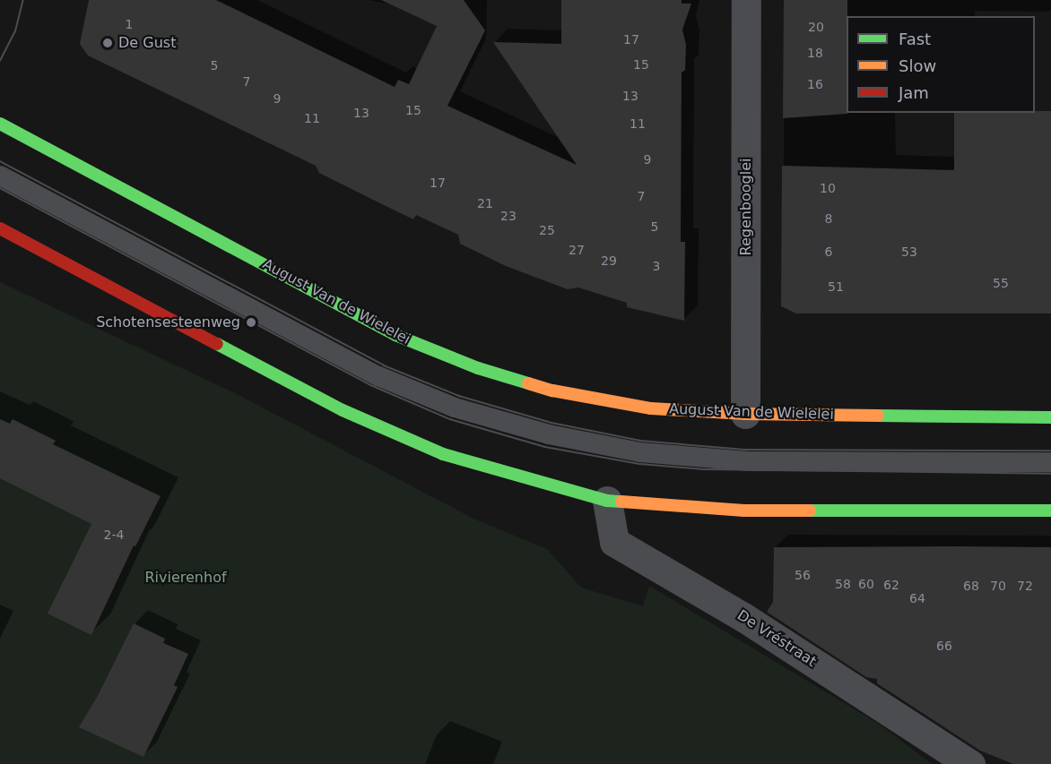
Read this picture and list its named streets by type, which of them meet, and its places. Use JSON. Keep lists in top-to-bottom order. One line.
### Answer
{"streets":{"main road":["August Van de Wielelei"],"street":["Regenbooglei","De Vréstraat"]},"crossings":[["Regenbooglei","August Van de Wielelei"]],"parks":["Rivierenhof"],"places":["De Gust","Schotensesteenweg"],"house_numbers":["1","20","17","18","15","5","7","16","13","9","15","13","11","11","9","17","10","7","21","23","8","5","25","27","6","53","29","3","55","51","2-4","56","58","60","62","68","70","72","64","66"],"legend":["Fast","Slow","Jam"]}
